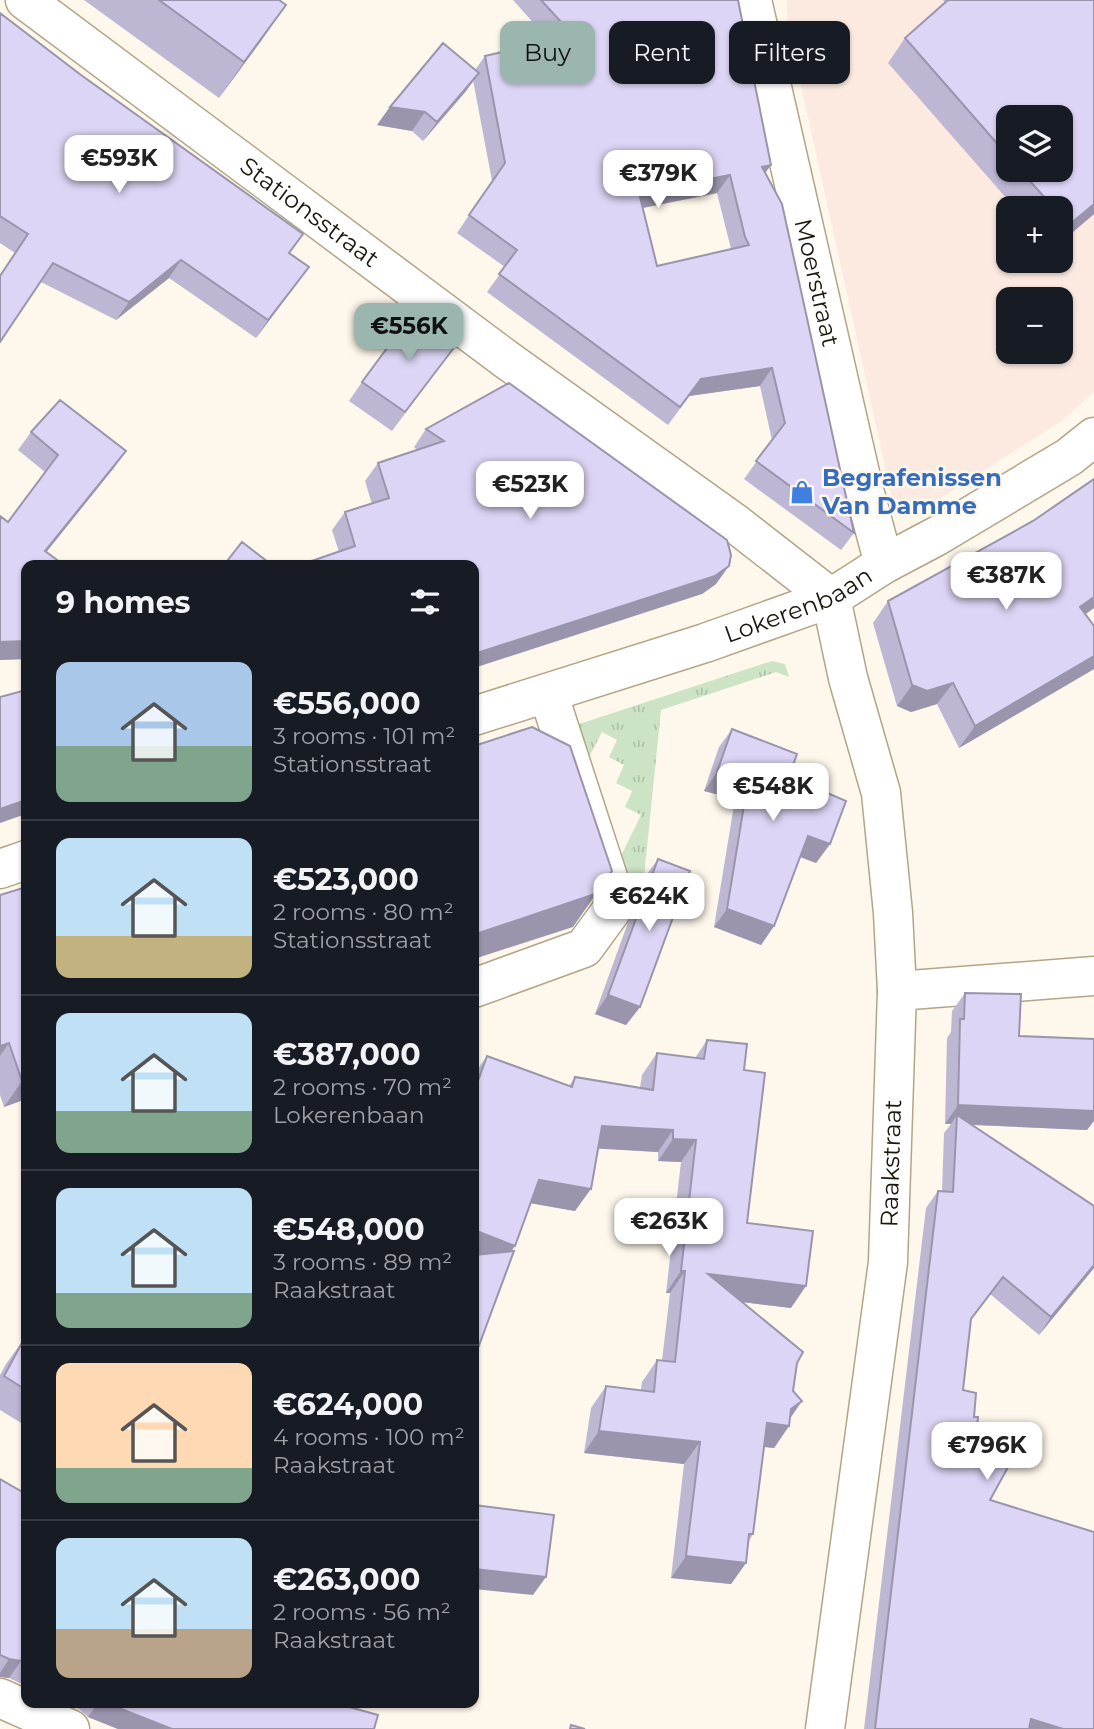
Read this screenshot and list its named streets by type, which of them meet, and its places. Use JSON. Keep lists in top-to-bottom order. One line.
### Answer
{"streets":{"street":["Stationsstraat","Moerstraat","Lokerenbaan","Raakstraat"]},"crossings":[["Stationsstraat","Lokerenbaan"],["Stationsstraat","Raakstraat"],["Moerstraat","Lokerenbaan"],["Lokerenbaan","Raakstraat"]],"places":{"shop":["Begrafenissen Van Damme"]},"page":{"chip":["Buy","Rent","Filters"],"map_buttons":["+","−"],"price":["€593K","€379K","€556K","€523K","€387K","€548K","€624K","€263K","€796K"],"heading":"9 homes","list":[{"name":"€556,000","note":"3 rooms · 101 m² · Stationsstraat"},{"name":"€523,000","note":"2 rooms · 80 m² · Stationsstraat"},{"name":"€387,000","note":"2 rooms · 70 m² · Lokerenbaan"},{"name":"€548,000","note":"3 rooms · 89 m² · Raakstraat"},{"name":"€624,000","note":"4 rooms · 100 m² · Raakstraat"},{"name":"€263,000","note":"2 rooms · 56 m² · Raakstraat"}]}}
